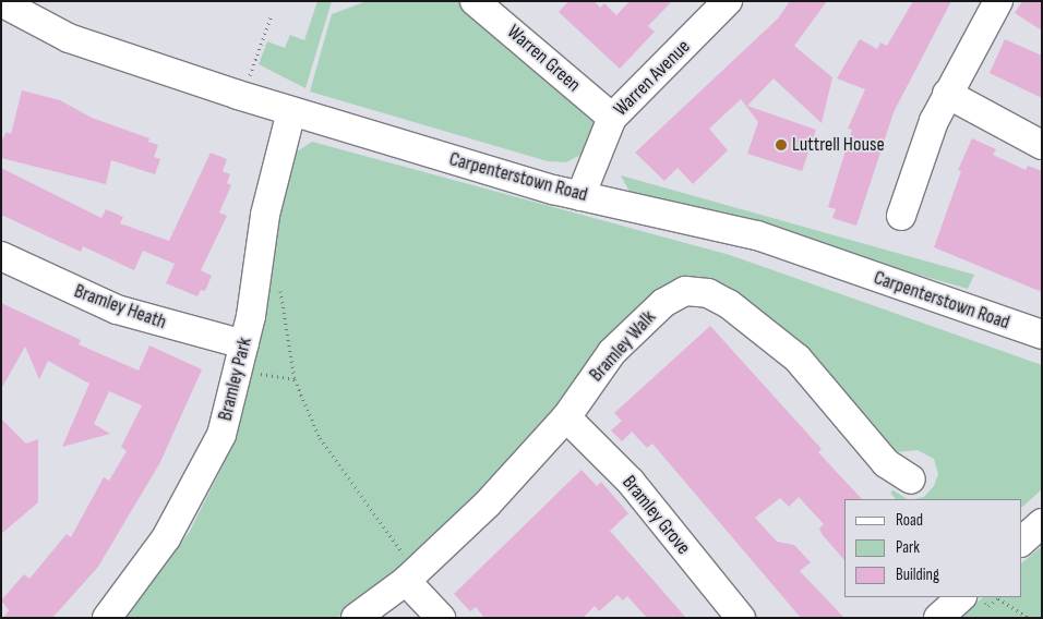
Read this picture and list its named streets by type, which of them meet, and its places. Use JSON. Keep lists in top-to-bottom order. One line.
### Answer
{"streets":{"street":["Warren Green","Warren Avenue","Carpenterstown Road","Bramley Heath","Bramley Walk","Bramley Park","Bramley Grove"]},"crossings":[["Warren Green","Warren Avenue"],["Warren Avenue","Carpenterstown Road"],["Carpenterstown Road","Bramley Park"],["Bramley Heath","Bramley Park"],["Bramley Walk","Bramley Grove"]],"places":["Luttrell House"],"legend":["Road","Park","Building"]}
